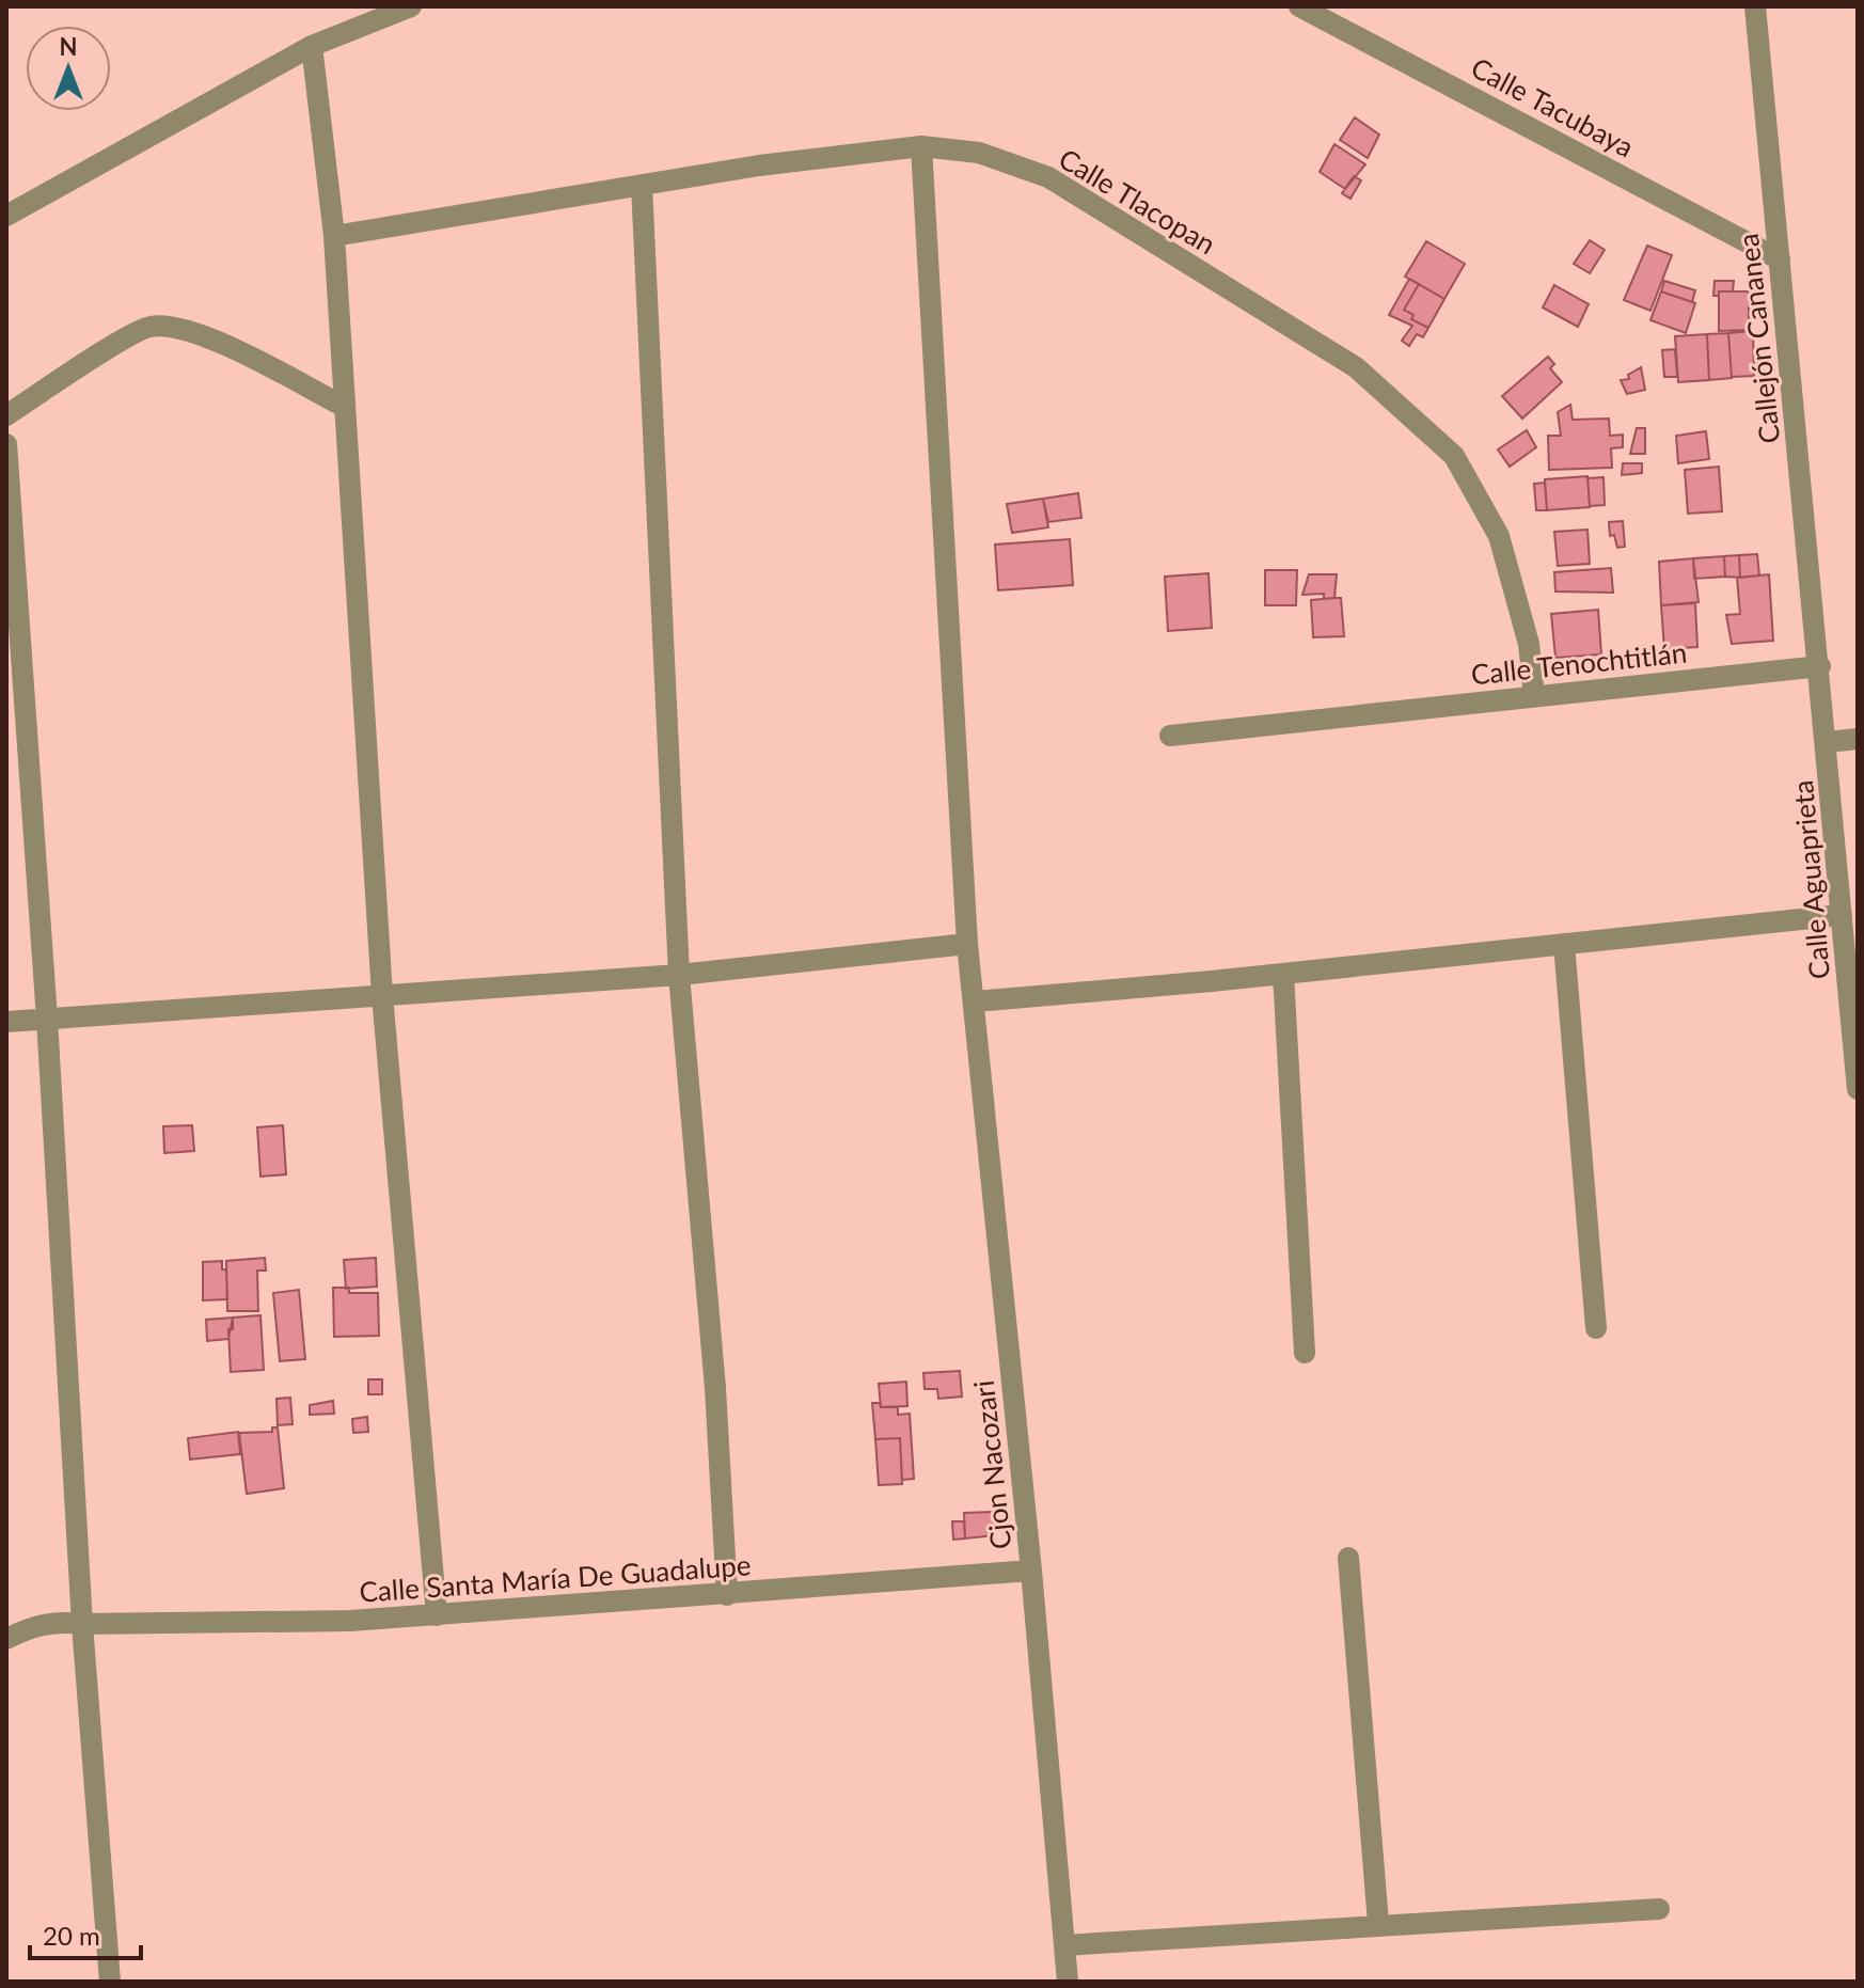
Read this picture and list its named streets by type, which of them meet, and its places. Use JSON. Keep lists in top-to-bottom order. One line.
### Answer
{"streets":{"street":["Calle Tacubaya","Calle Tlacopan","Callejón Cananea","Calle Tenochtitlán","Calle Aguaprieta","Cjon Nacozari","Calle Santa María De Guadalupe"]},"crossings":[["Calle Tacubaya","Callejón Cananea"],["Calle Tlacopan","Calle Tenochtitlán"],["Calle Tlacopan","Cjon Nacozari"],["Callejón Cananea","Calle Tenochtitlán"],["Callejón Cananea","Calle Aguaprieta"],["Calle Tenochtitlán","Calle Aguaprieta"],["Cjon Nacozari","Calle Santa María De Guadalupe"]],"scale_bar":"20 m","north":"top"}
